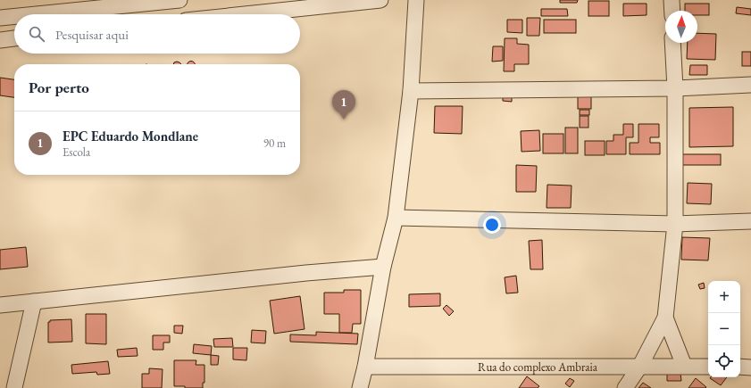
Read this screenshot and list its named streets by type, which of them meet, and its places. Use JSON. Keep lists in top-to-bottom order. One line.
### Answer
{"streets":{"street":["Rua do complexo Ambraia"]},"north":"top","page":{"search":"Pesquisar aqui","heading":"Por perto","pins":"1","list":[{"mark":"1","name":"EPC Eduardo Mondlane","note":"Escola","value":"90 m"}],"map_buttons":["+","−"]}}
